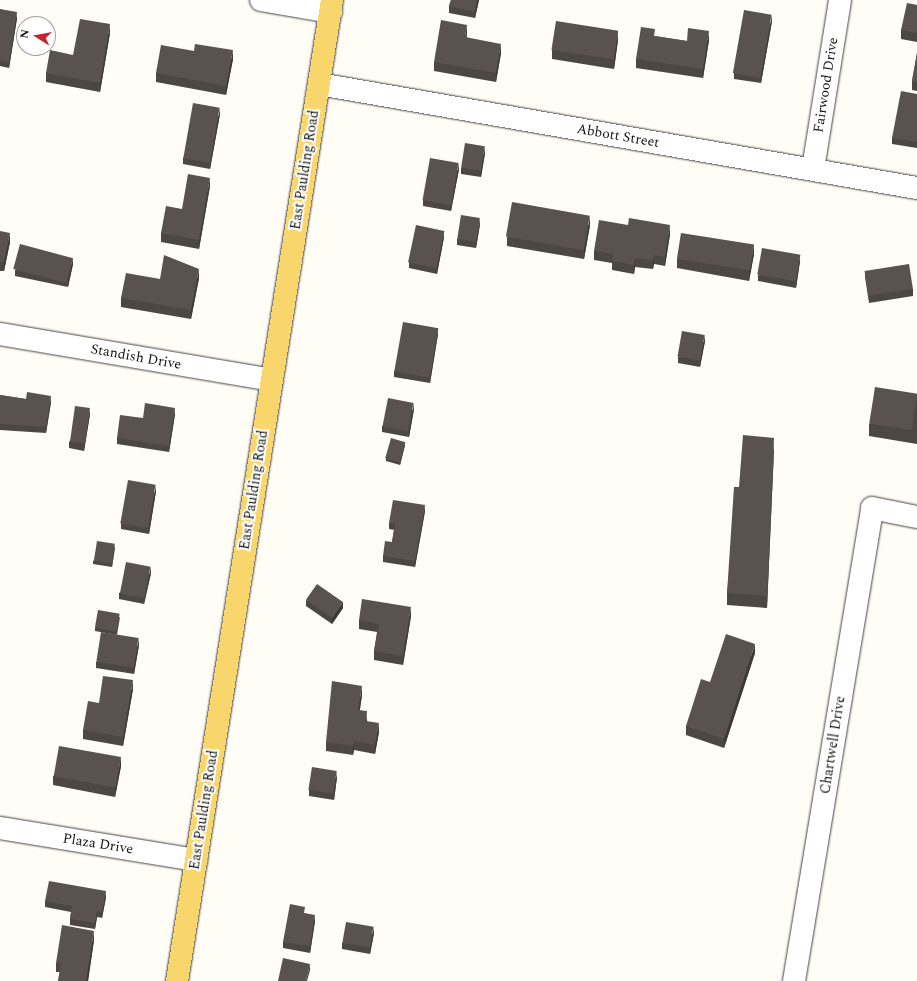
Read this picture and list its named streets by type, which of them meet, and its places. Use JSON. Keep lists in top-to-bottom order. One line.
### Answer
{"streets":{"main road":["East Paulding Road"],"street":["Fairwood Drive","Abbott Street","Standish Drive","Chartwell Drive","Plaza Drive"]},"crossings":[["Fairwood Drive","Abbott Street"],["Abbott Street","East Paulding Road"],["East Paulding Road","Standish Drive"],["East Paulding Road","Plaza Drive"]],"north":"left"}
